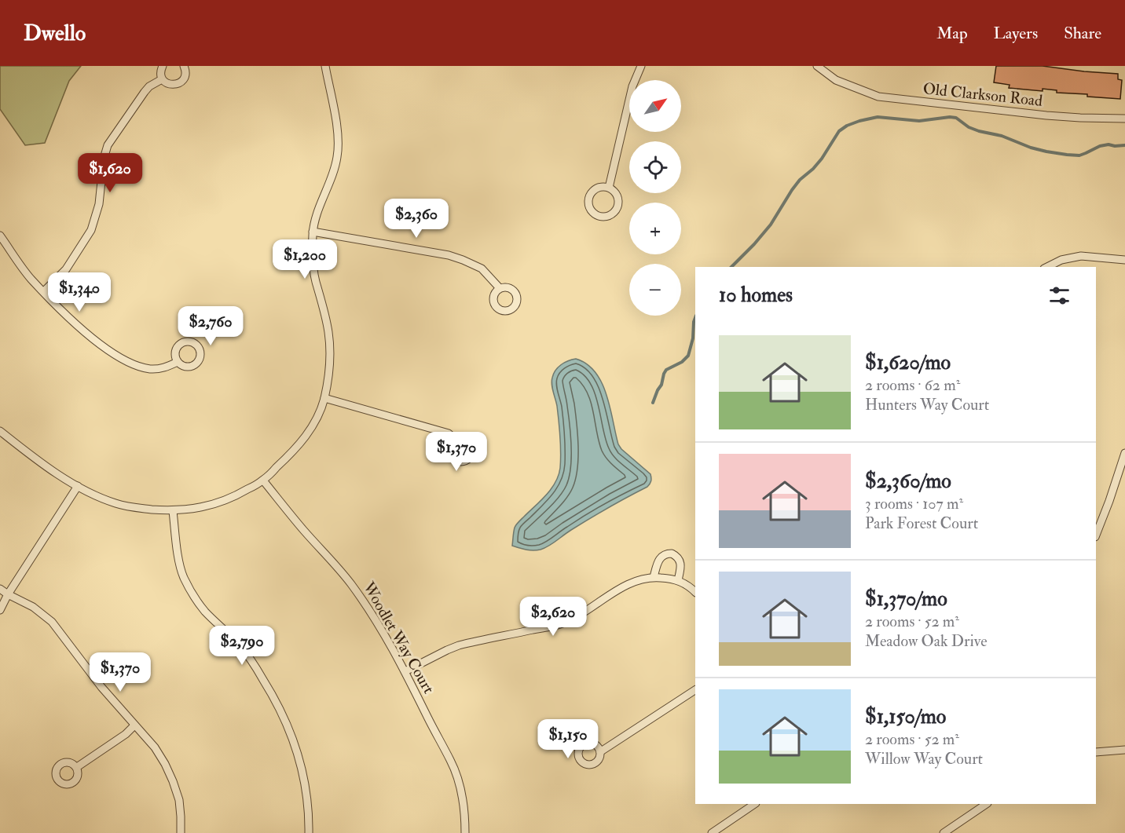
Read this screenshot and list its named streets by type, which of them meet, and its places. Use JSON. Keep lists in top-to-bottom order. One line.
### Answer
{"streets":{"street":["Old Clarkson Road","Woodlet Way Court"]},"north":"top right","page":{"header":"Dwello","nav":["Map","Layers","Share"],"map_buttons":["+","−"],"price":["$1,620","$2,360","$1,200","$1,340","$2,760","$1,370","$2,620","$2,790","$1,370","$1,150"],"heading":"10 homes","list":[{"name":"$1,620/mo","note":"2 rooms · 62 m² · Hunters Way Court"},{"name":"$2,360/mo","note":"3 rooms · 107 m² · Park Forest Court"},{"name":"$1,370/mo","note":"2 rooms · 52 m² · Meadow Oak Drive"},{"name":"$1,150/mo","note":"2 rooms · 52 m² · Willow Way Court"}]}}
